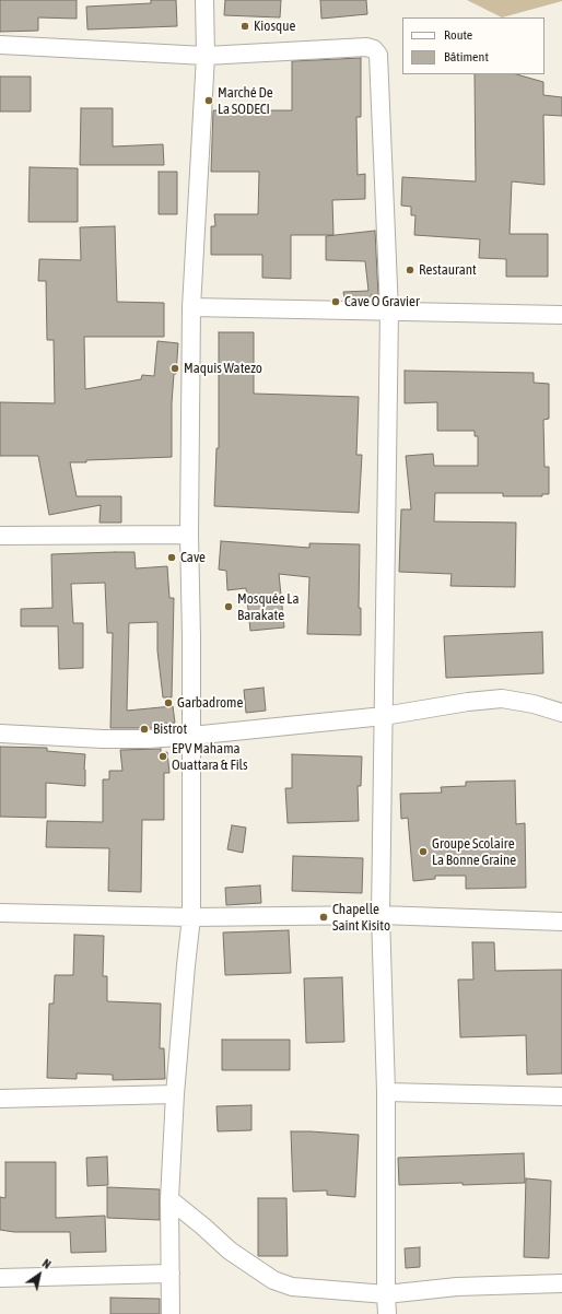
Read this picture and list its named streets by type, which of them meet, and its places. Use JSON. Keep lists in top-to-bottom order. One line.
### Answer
{"places":["Kiosque","Marché De La SODECI","Restaurant","Cave O Gravier","Maquis Watezo","Cave","Mosquée La Barakate","Garbadrome","Bistrot","EPV Mahama Ouattara & Fils","Groupe Scolaire La Bonne Graine","Chapelle Saint Kisito"],"legend":["Route","Bâtiment"],"north":"top right"}
